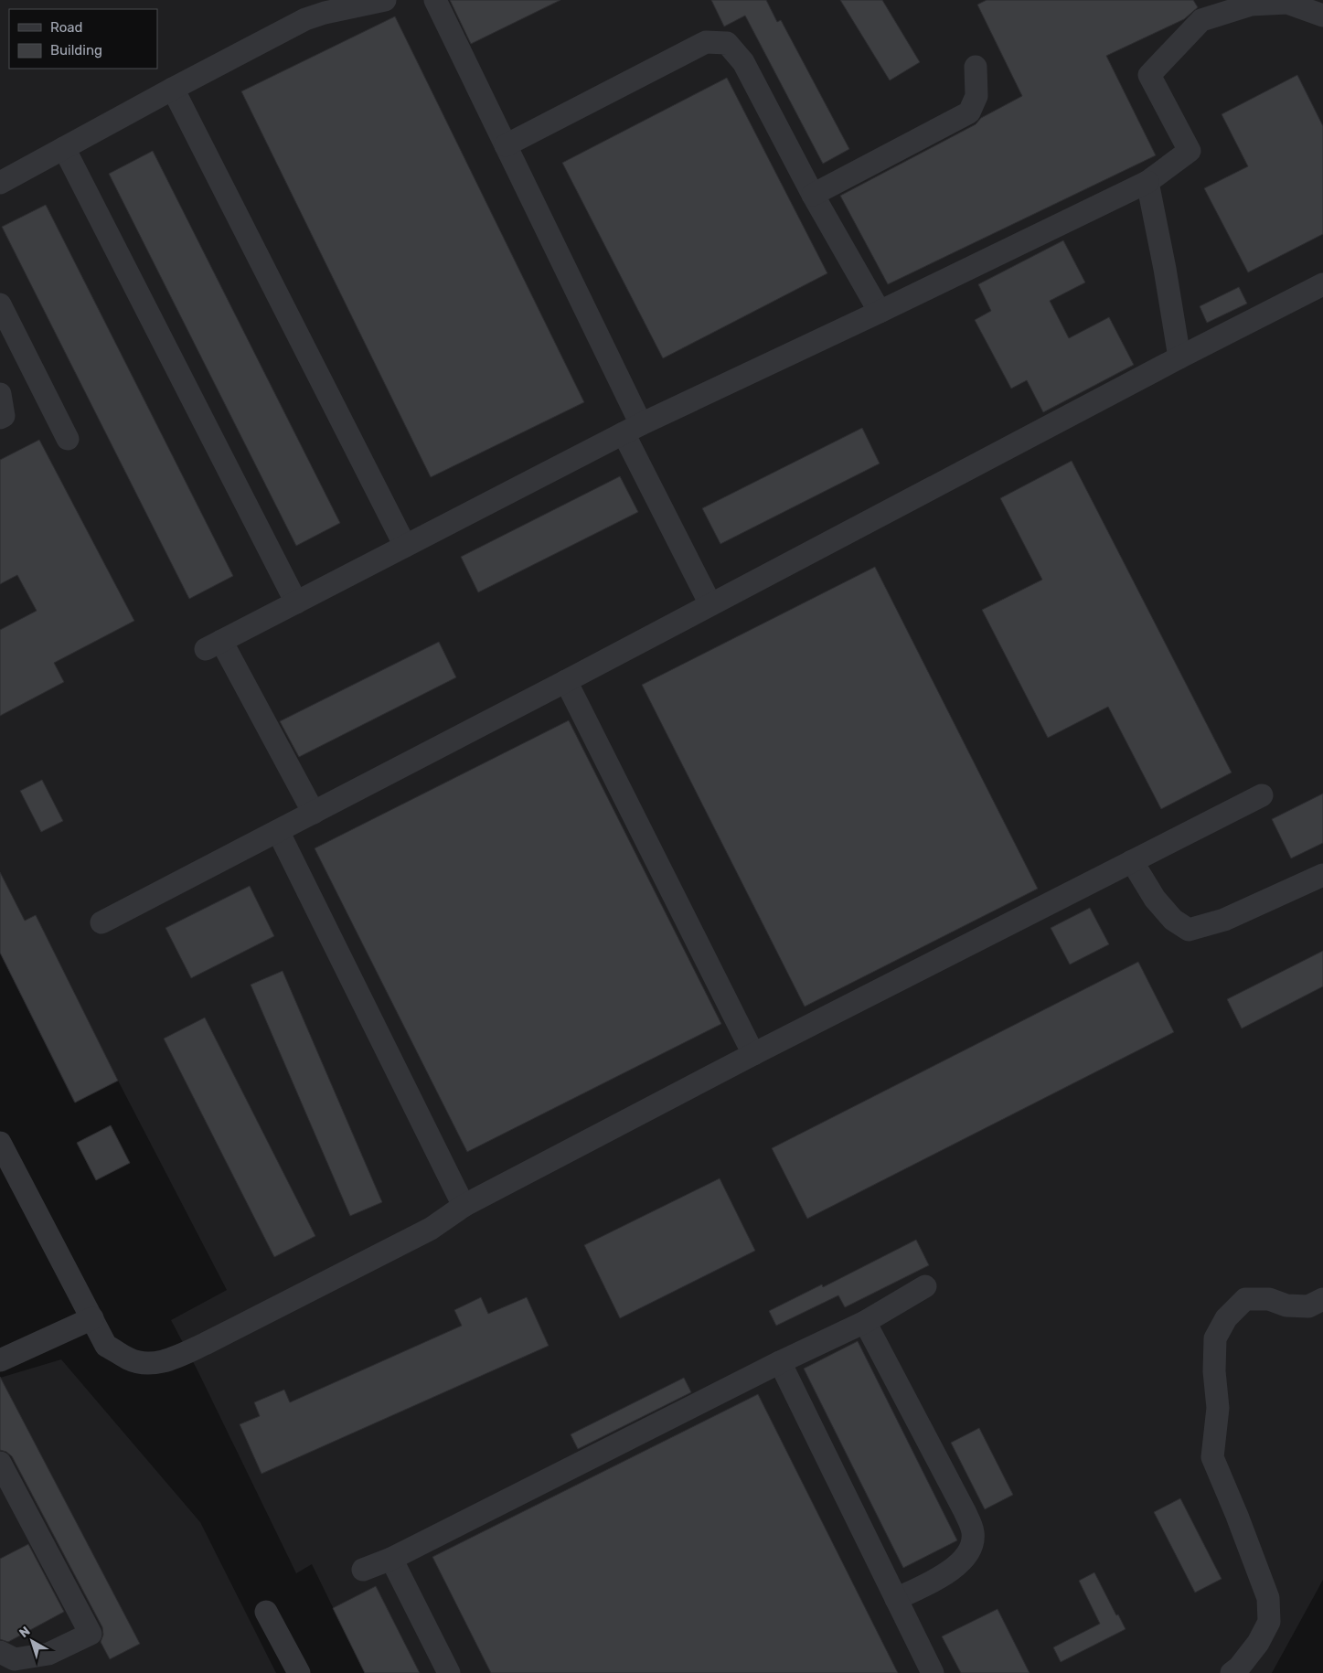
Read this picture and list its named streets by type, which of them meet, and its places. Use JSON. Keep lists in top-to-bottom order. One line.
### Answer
{"legend":["Road","Building"],"north":"top left"}
